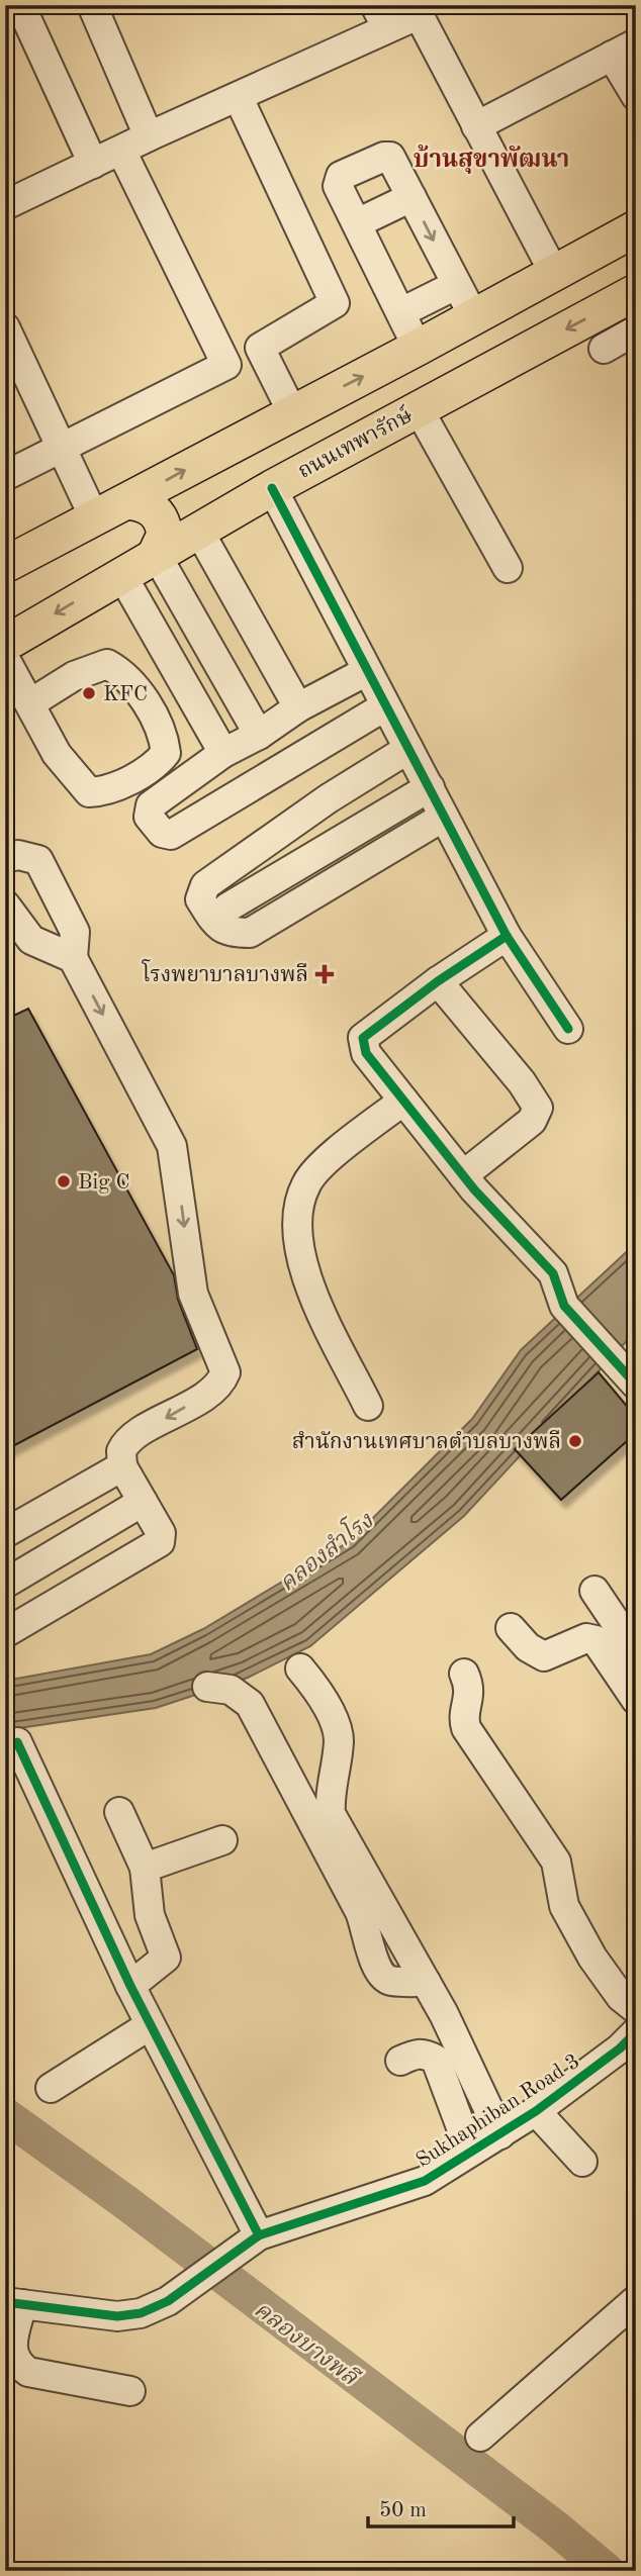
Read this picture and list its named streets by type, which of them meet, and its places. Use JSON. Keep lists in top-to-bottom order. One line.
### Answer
{"streets":{"main road":["ถนนเทพารักษ์"],"street":["Sukhaphiban Road 3"]},"districts":["บ้านสุขาพัฒนา"],"water":["คลองสำโรง","คลองบางพลี"],"places":{"other":["KFC","Big C","สำนักงานเทศบาลตำบลบางพลี"],"health":["โรงพยาบาลบางพลี"]},"scale_bar":"50 m"}
